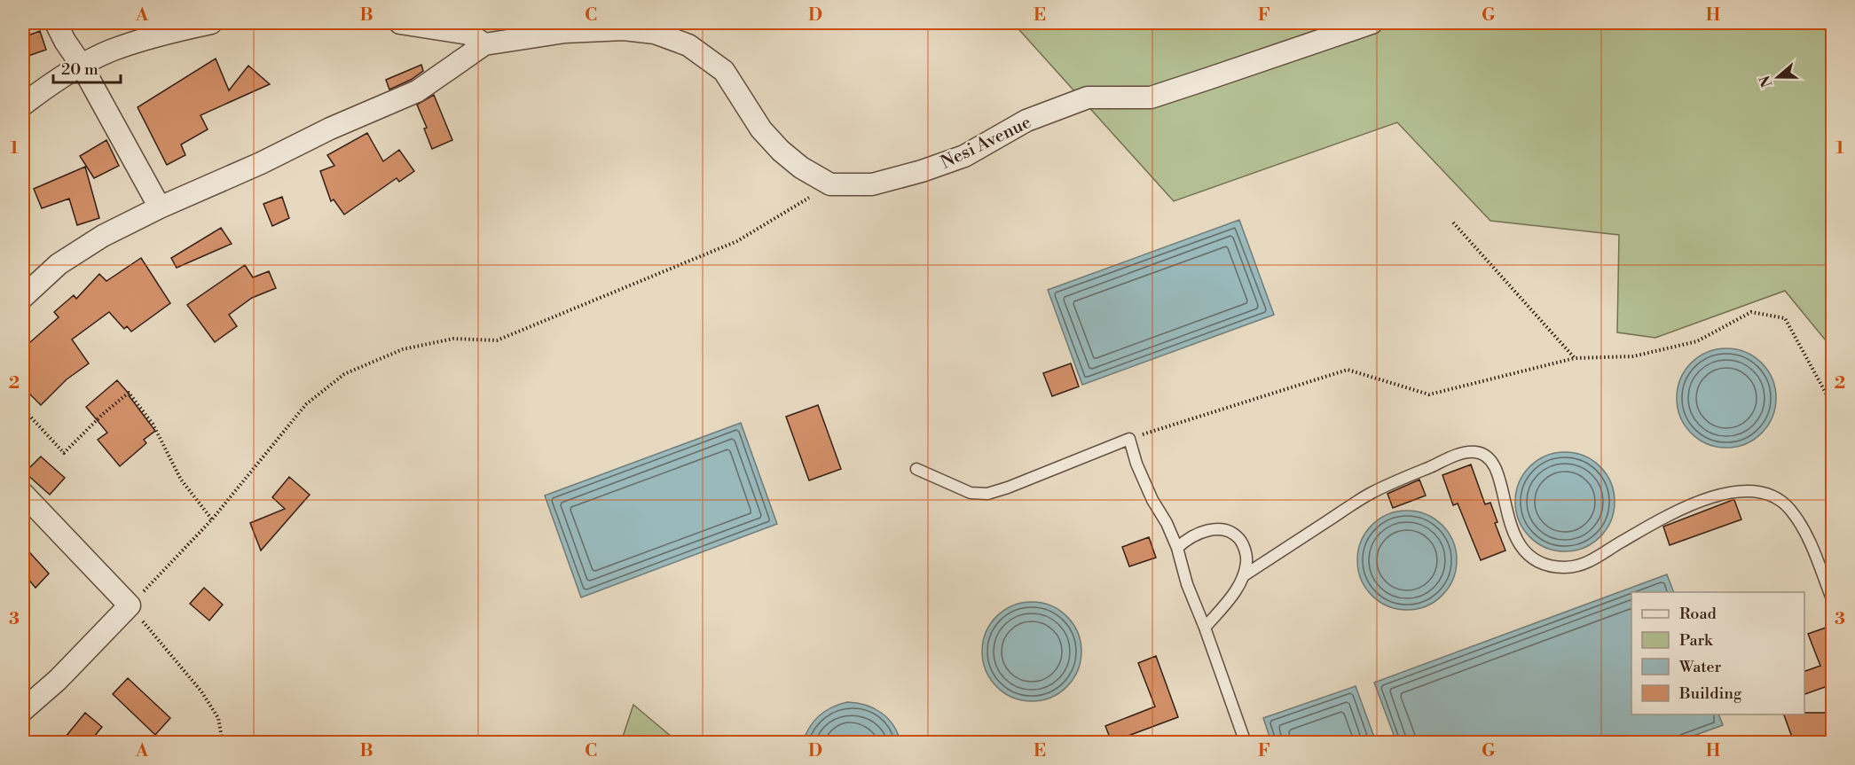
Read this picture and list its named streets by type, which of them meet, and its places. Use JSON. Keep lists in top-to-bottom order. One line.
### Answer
{"streets":{"street":["Nesi Avenue"]},"legend":["Road","Park","Water","Building"],"scale_bar":"20 m","north":"left","grid":{"columns":["A","B","C","D","E","F","G","H"],"rows":["1","2","3"]}}
